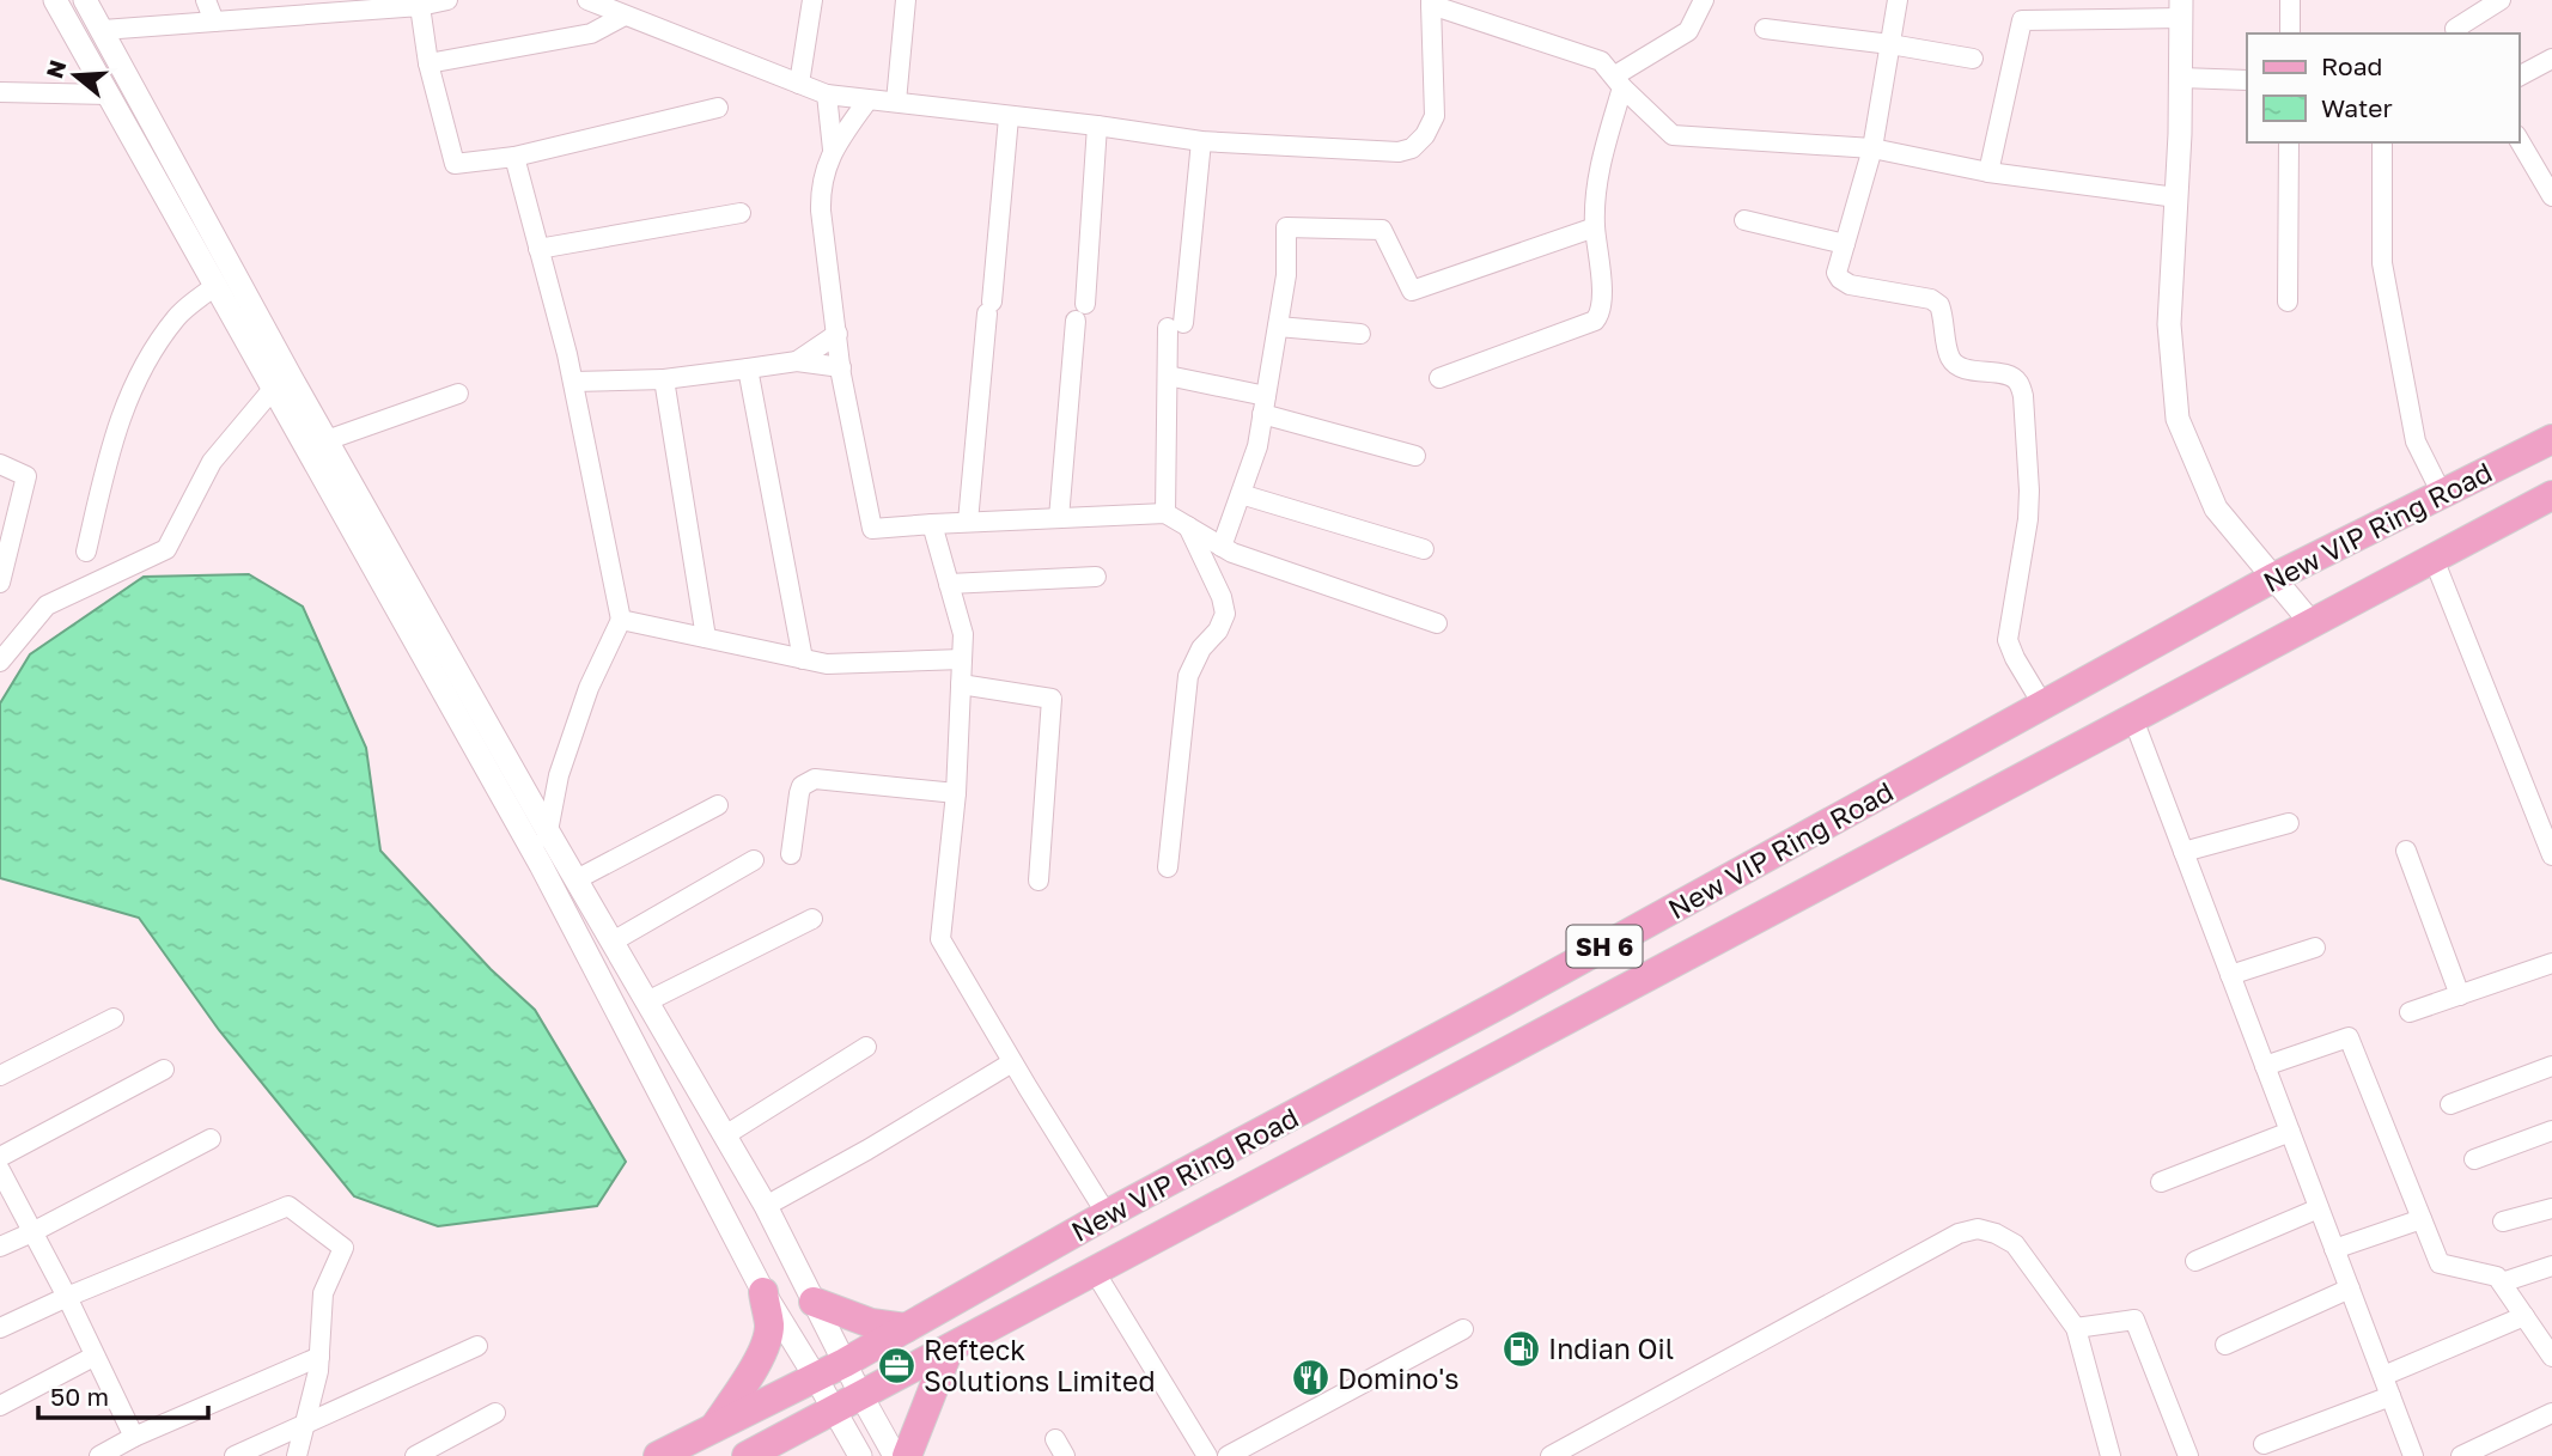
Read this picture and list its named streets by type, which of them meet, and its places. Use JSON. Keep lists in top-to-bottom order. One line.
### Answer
{"streets":{"main road":["New VIP Ring Road","SH 6"]},"places":{"fuel station":["Indian Oil"],"office":["Refteck Solutions Limited"],"restaurant":["Domino's"]},"legend":["Road","Water"],"scale_bar":"50 m","north":"left"}
